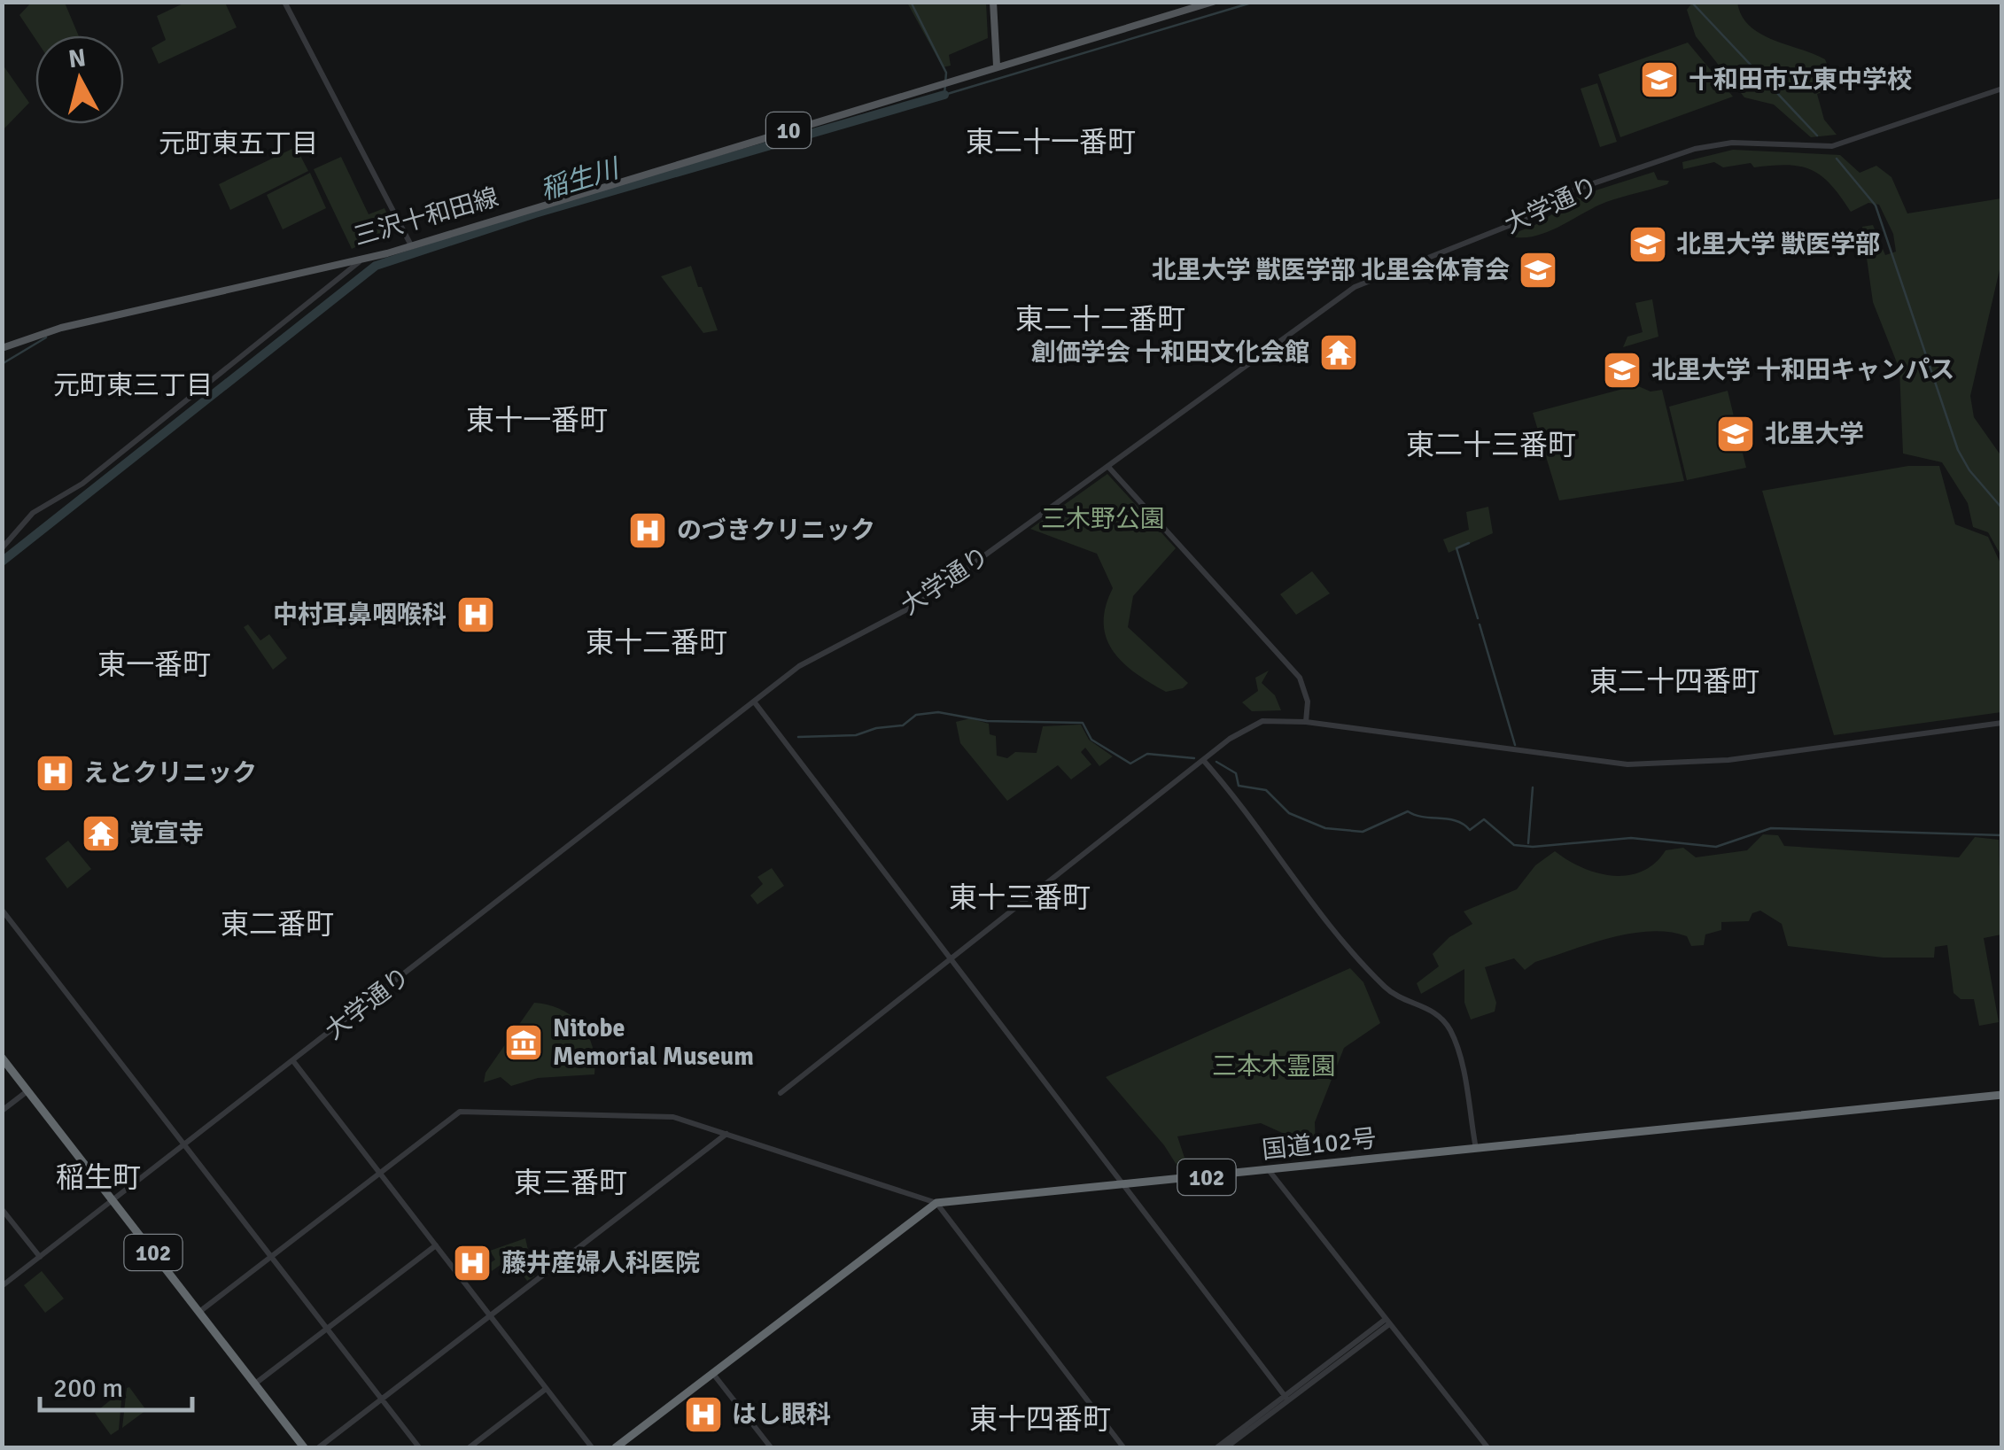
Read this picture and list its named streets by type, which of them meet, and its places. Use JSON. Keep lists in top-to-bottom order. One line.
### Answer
{"streets":{"highway":["国道102号","102"],"main road":["10","三沢十和田線"],"street":["大学通り"]},"crossings":[["10","三沢十和田線"],["大学通り","102"]],"districts":["東二十一番町","元町東五丁目","東二十二番町","元町東三丁目","東十一番町","東二十三番町","東十二番町","東一番町","東二十四番町","東十三番町","東二番町","稲生町","東三番町","東十四番町"],"water":["稲生川"],"parks":["三木野公園","三本木霊園"],"places":{"school or university":["十和田市立東中学校","北里大学 獣医学部","北里大学 獣医学部 北里会体育会","北里大学 十和田キャンパス","北里大学"],"temple":["創価学会 十和田文化会館","覚宣寺"],"hospital":["のづきクリニック","中村耳鼻咽喉科","えとクリニック","藤井産婦人科医院","はし眼科"],"museum":["Nitobe Memorial Museum"]},"scale_bar":"200 m","north":"top"}
